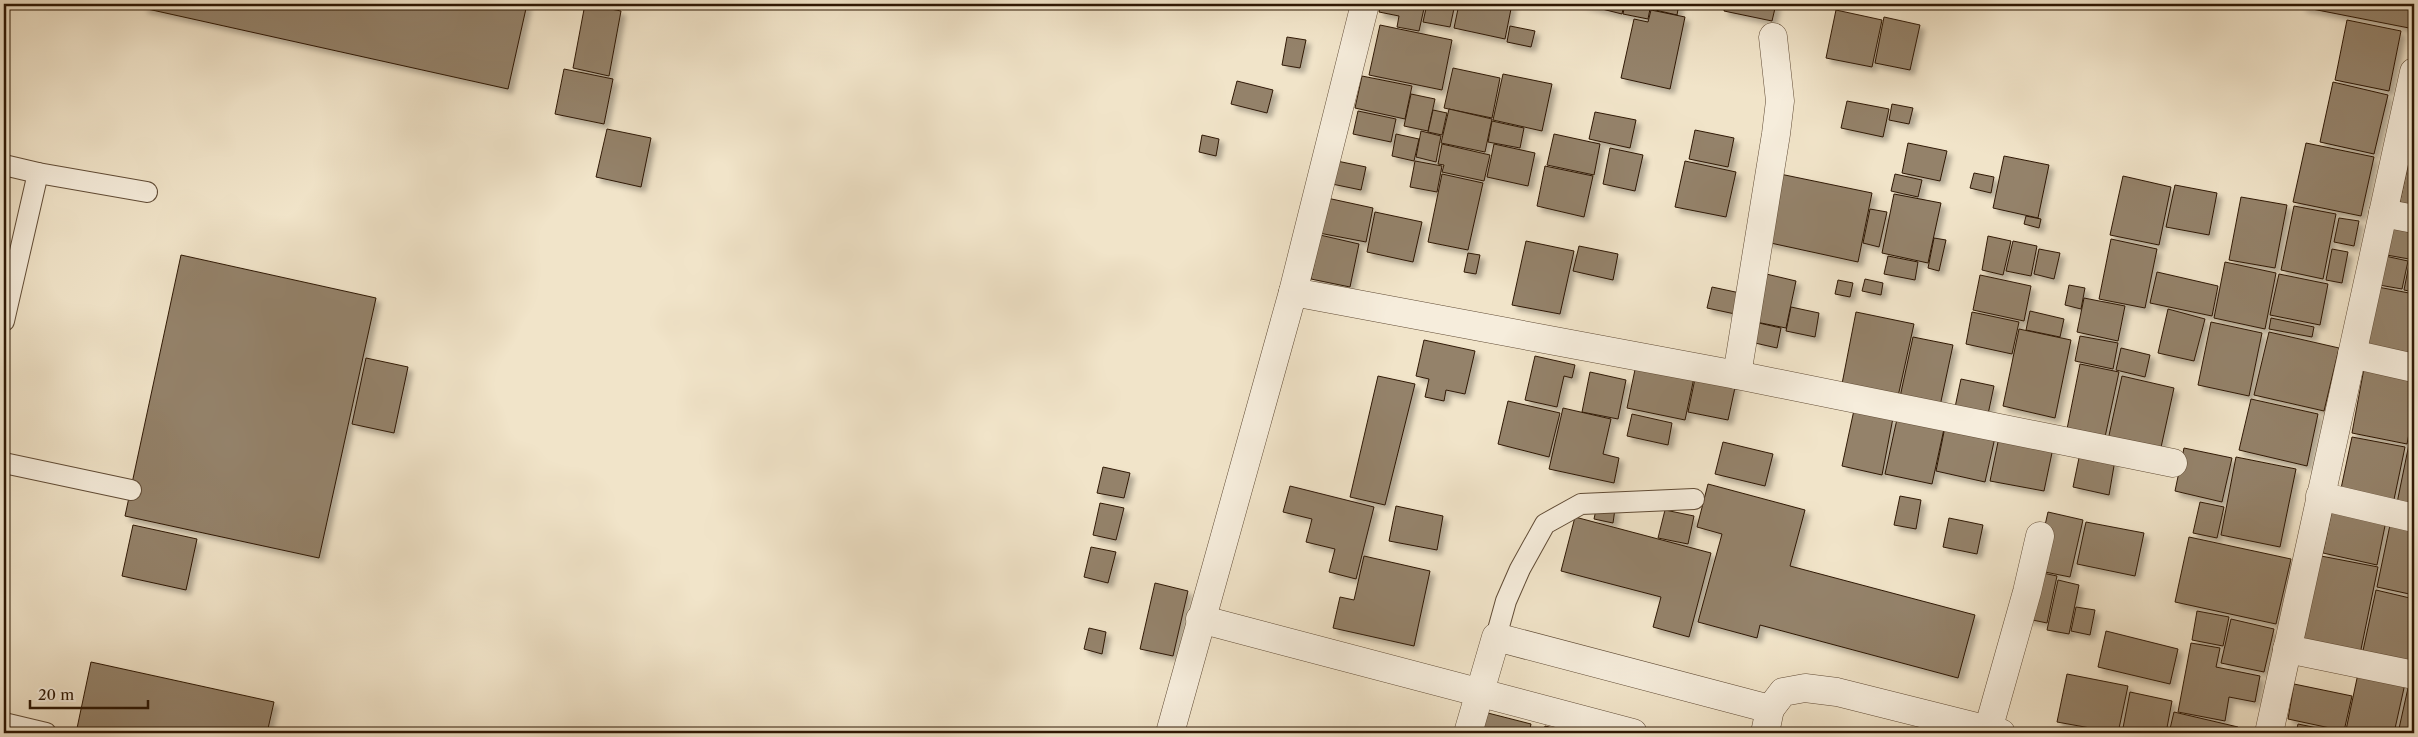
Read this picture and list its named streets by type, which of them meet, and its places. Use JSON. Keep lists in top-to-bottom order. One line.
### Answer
{"scale_bar":"20 m"}
